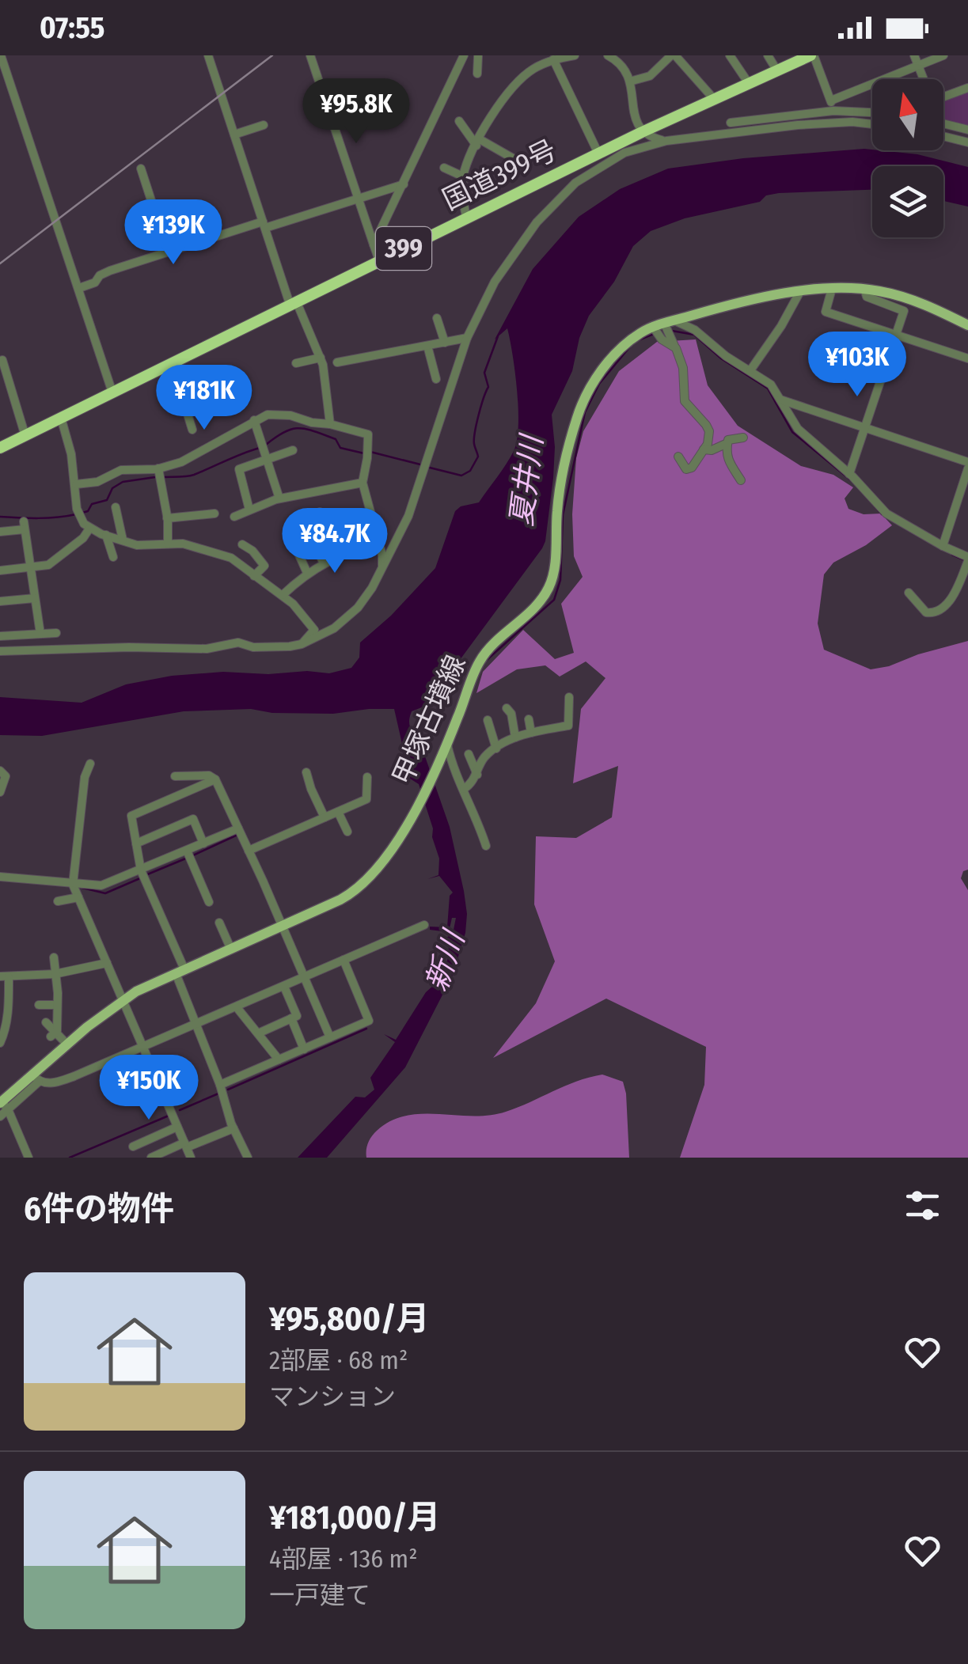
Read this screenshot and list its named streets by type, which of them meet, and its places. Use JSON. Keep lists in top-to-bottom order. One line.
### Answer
{"streets":{"highway":["国道399号","399"],"main road":["甲塚古墳線"]},"water":["夏井川","新川"],"north":"top","page":{"status":"07:55","price":["¥95.8K","¥139K","¥103K","¥181K","¥84.7K","¥150K"],"heading":"6件の物件","list":[{"name":"¥95,800/月","note":"2部屋 · 68 m² · マンション"},{"name":"¥181,000/月","note":"4部屋 · 136 m² · 一戸建て"}]}}
